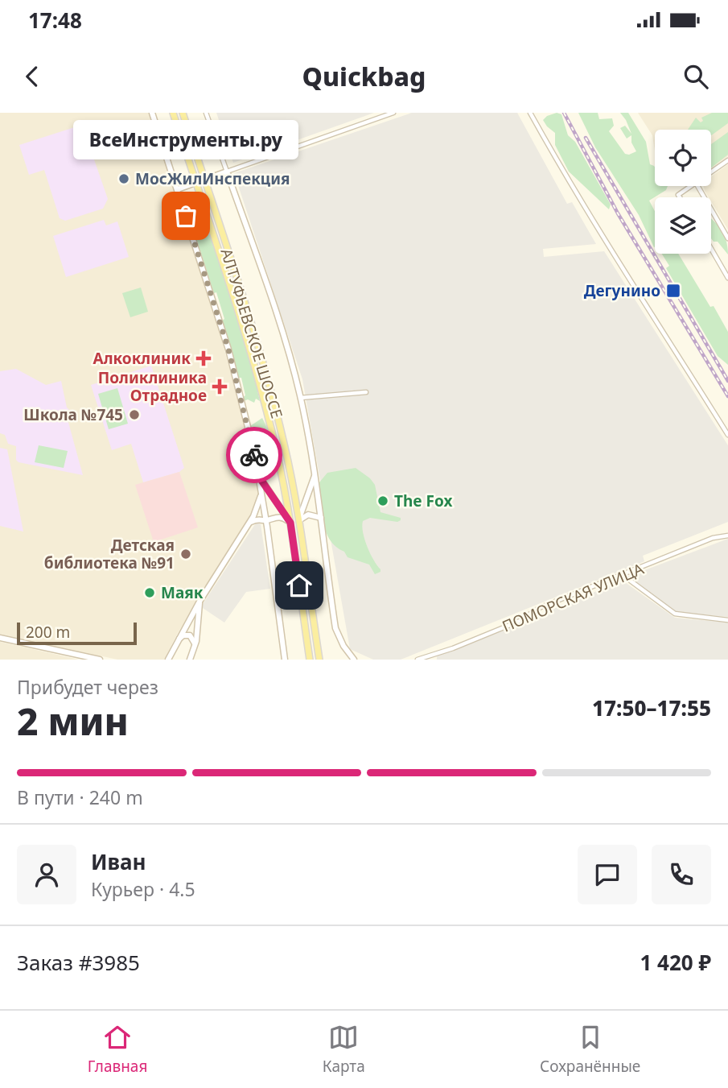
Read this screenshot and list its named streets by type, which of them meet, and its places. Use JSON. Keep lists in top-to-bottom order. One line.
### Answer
{"streets":{"main road":["АЛТУФЬЕВСКОЕ ШОССЕ"],"street":["ПОМОРСКАЯ УЛИЦА"]},"places":{"other":["МосЖилИнспекция","ВсеИнструменты.ру","Школа №745","The Fox","Детская библиотека №91","Маяк"],"transit":["Дегунино"],"health":["Алкоклиник","Поликлиника Отрадное"]},"scale_bar":"200 m","page":{"status":"17:48","header":"Quickbag","bubble":"ВсеИнструменты.ру","scale":"200 m","heading":["2 мин","Прибудет через","17:50–17:55"],"panel":["Иван","Курьер · 4.5","Заказ #3985","1 420 ₽"],"bar":"В пути · 240 m","tabs":["Главная","Карта","Сохранённые"]}}
